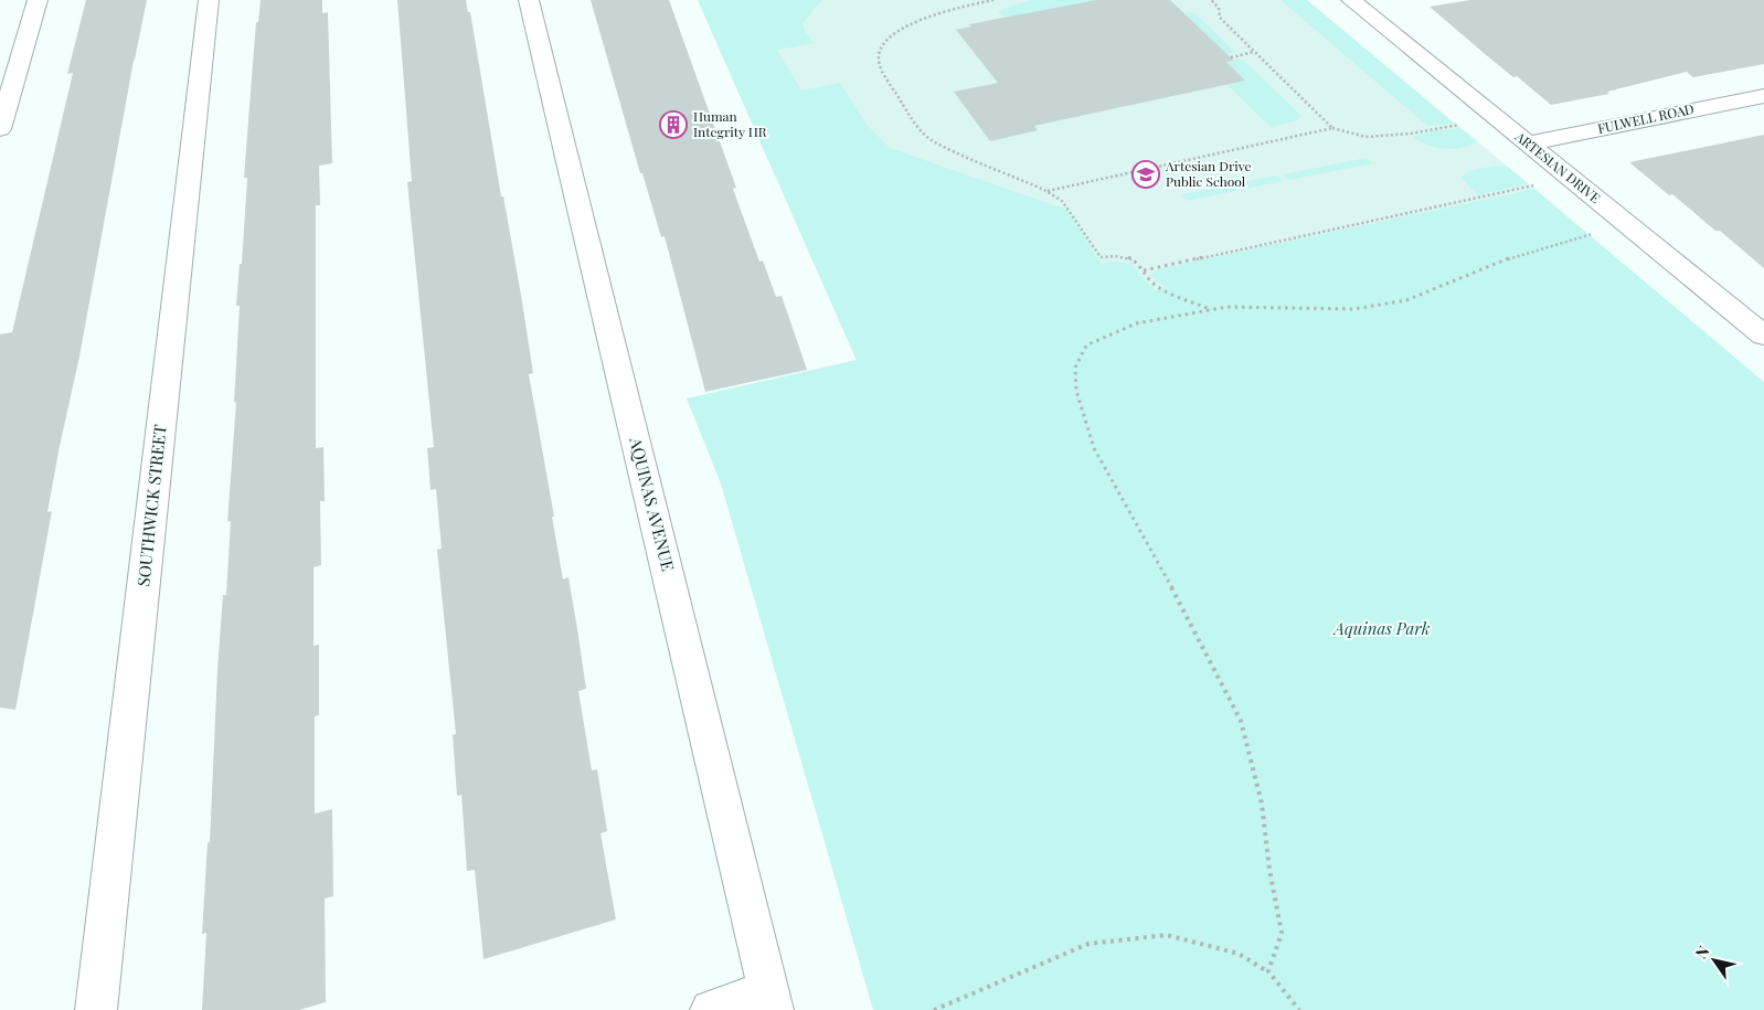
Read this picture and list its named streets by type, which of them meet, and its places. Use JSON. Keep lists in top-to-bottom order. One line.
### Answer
{"streets":{"street":["FULWELL ROAD","ARTESIAN DRIVE","AQUINAS AVENUE","SOUTHWICK STREET"]},"crossings":[["FULWELL ROAD","ARTESIAN DRIVE"]],"parks":["Aquinas Park"],"places":{"building":["Human Integrity HR"],"school or university":["Artesian Drive Public School"]},"north":"top left"}
